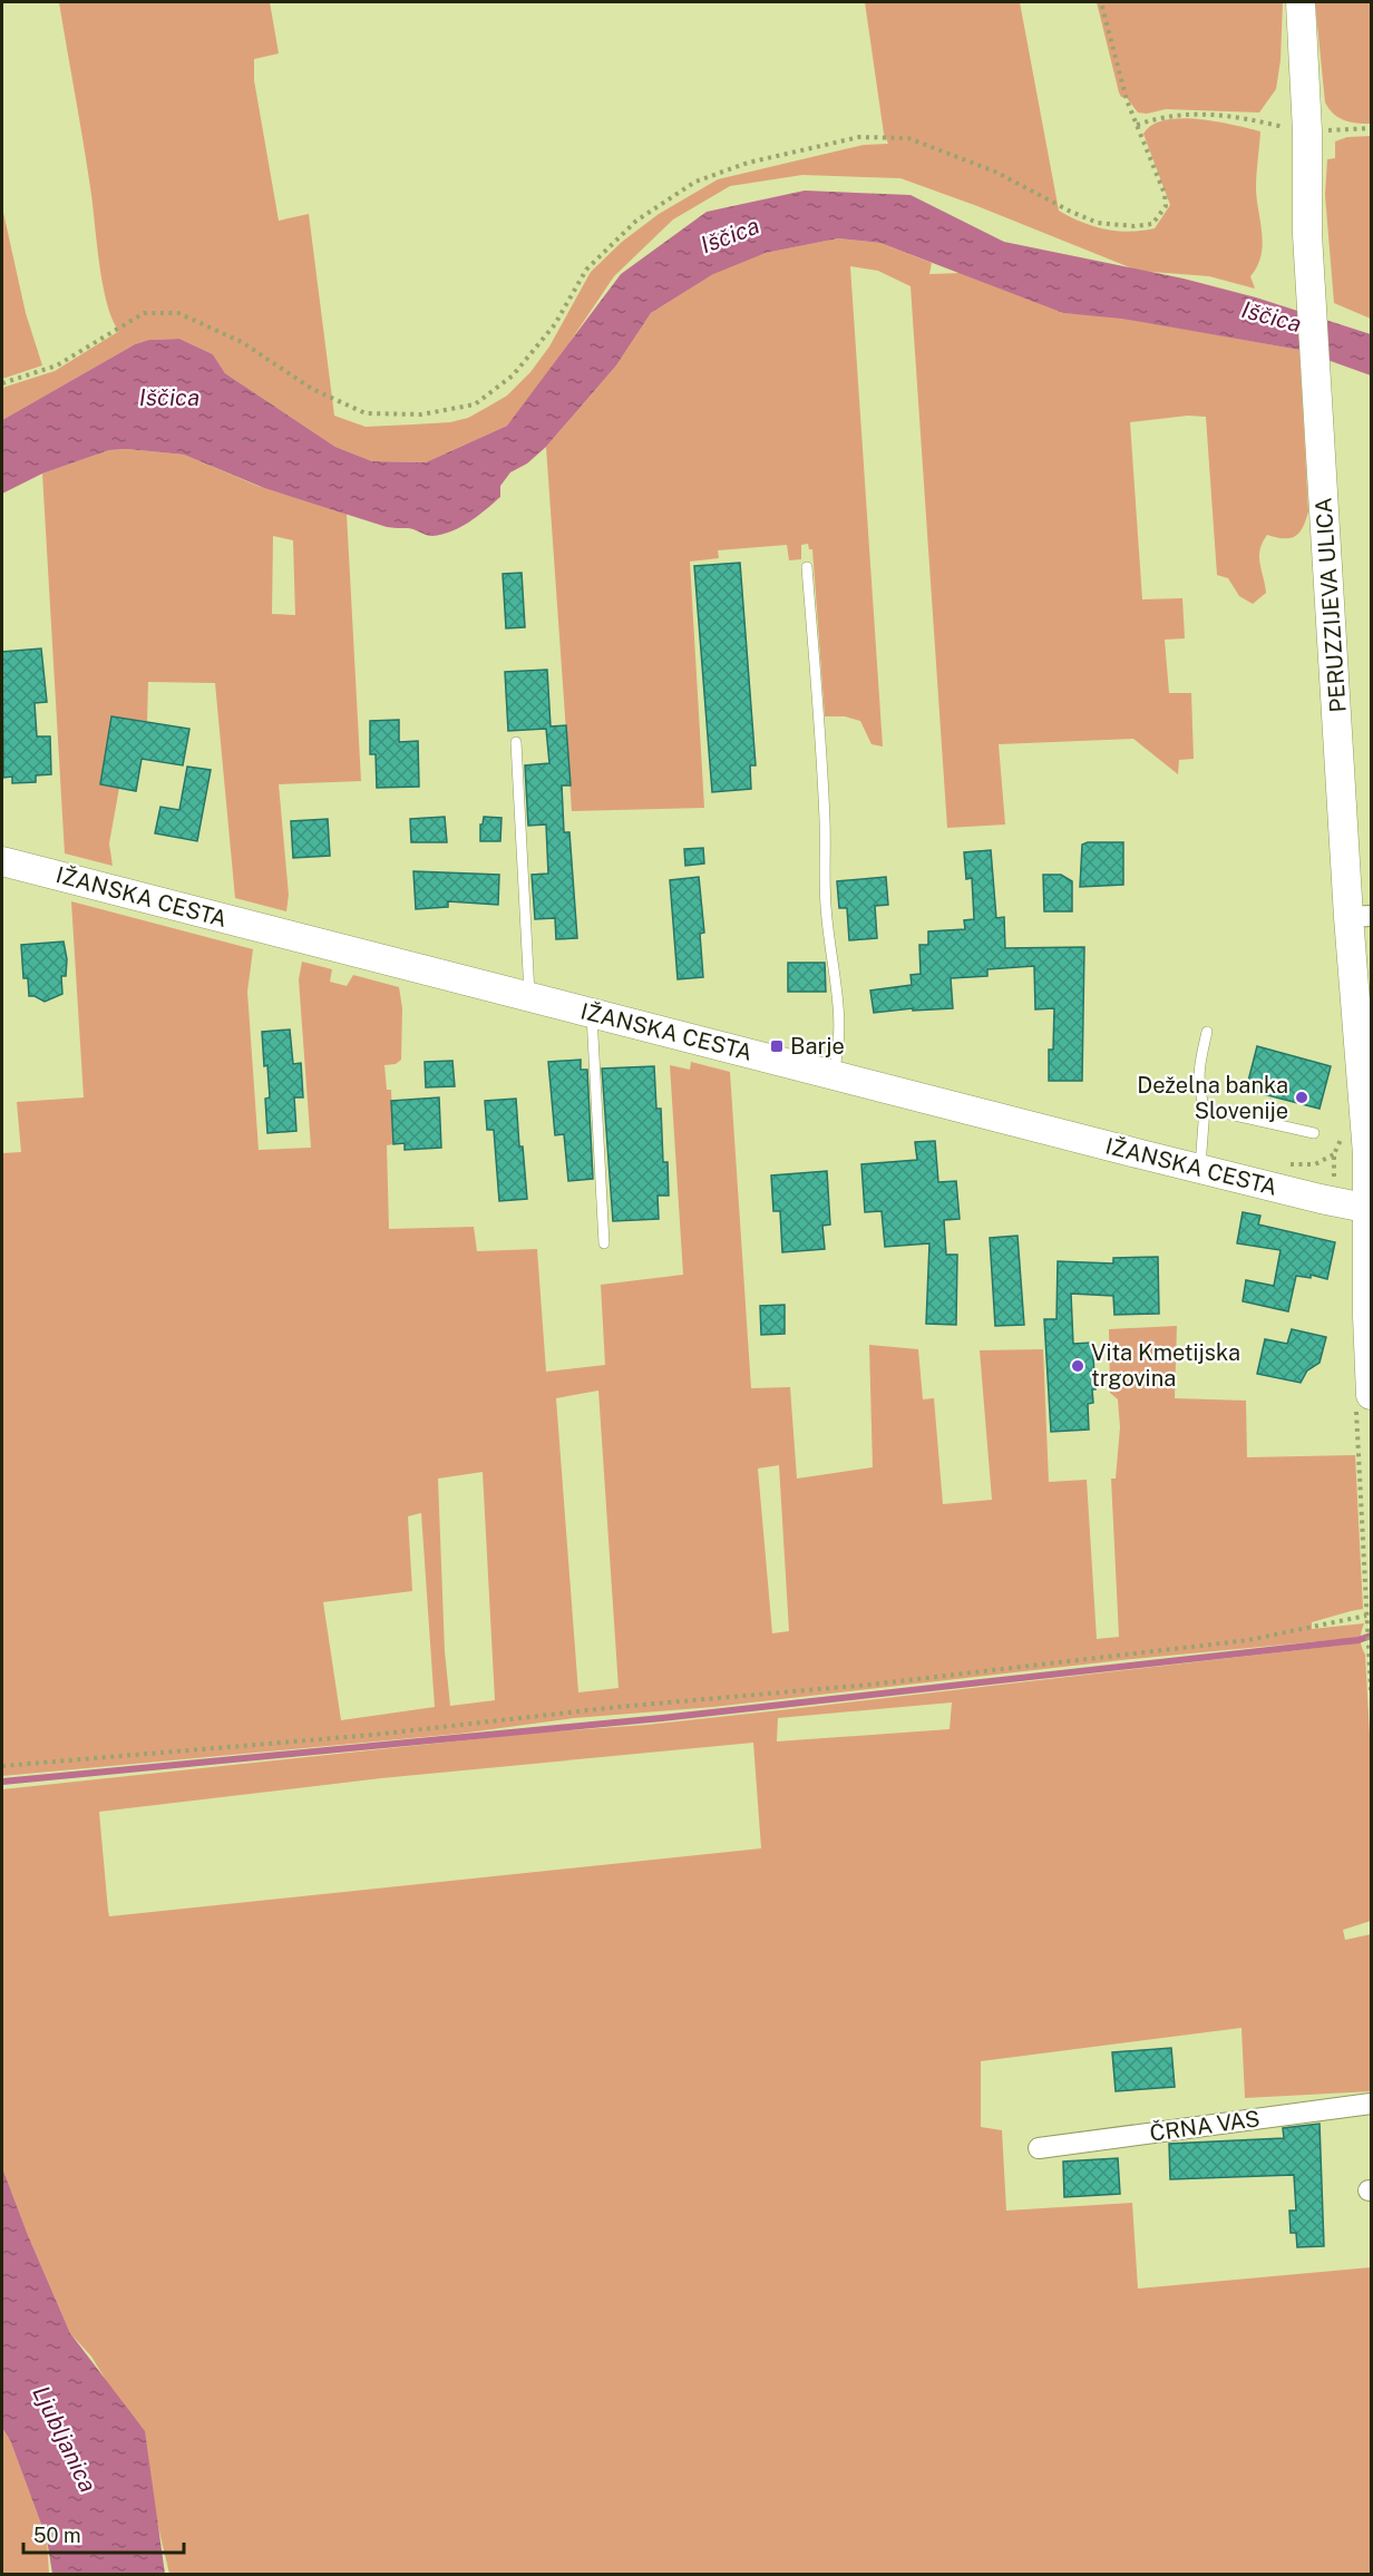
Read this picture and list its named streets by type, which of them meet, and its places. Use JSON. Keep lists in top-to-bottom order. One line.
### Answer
{"streets":{"main road":["PERUZZIJEVA ULICA","IŽANSKA CESTA"],"street":["ČRNA VAS"]},"crossings":[["PERUZZIJEVA ULICA","IŽANSKA CESTA"]],"water":["Iščica","Ljubljanica"],"places":{"transit":["Barje"],"other":["Deželna banka Slovenije","Vita Kmetijska trgovina"]},"scale_bar":"50 m"}
